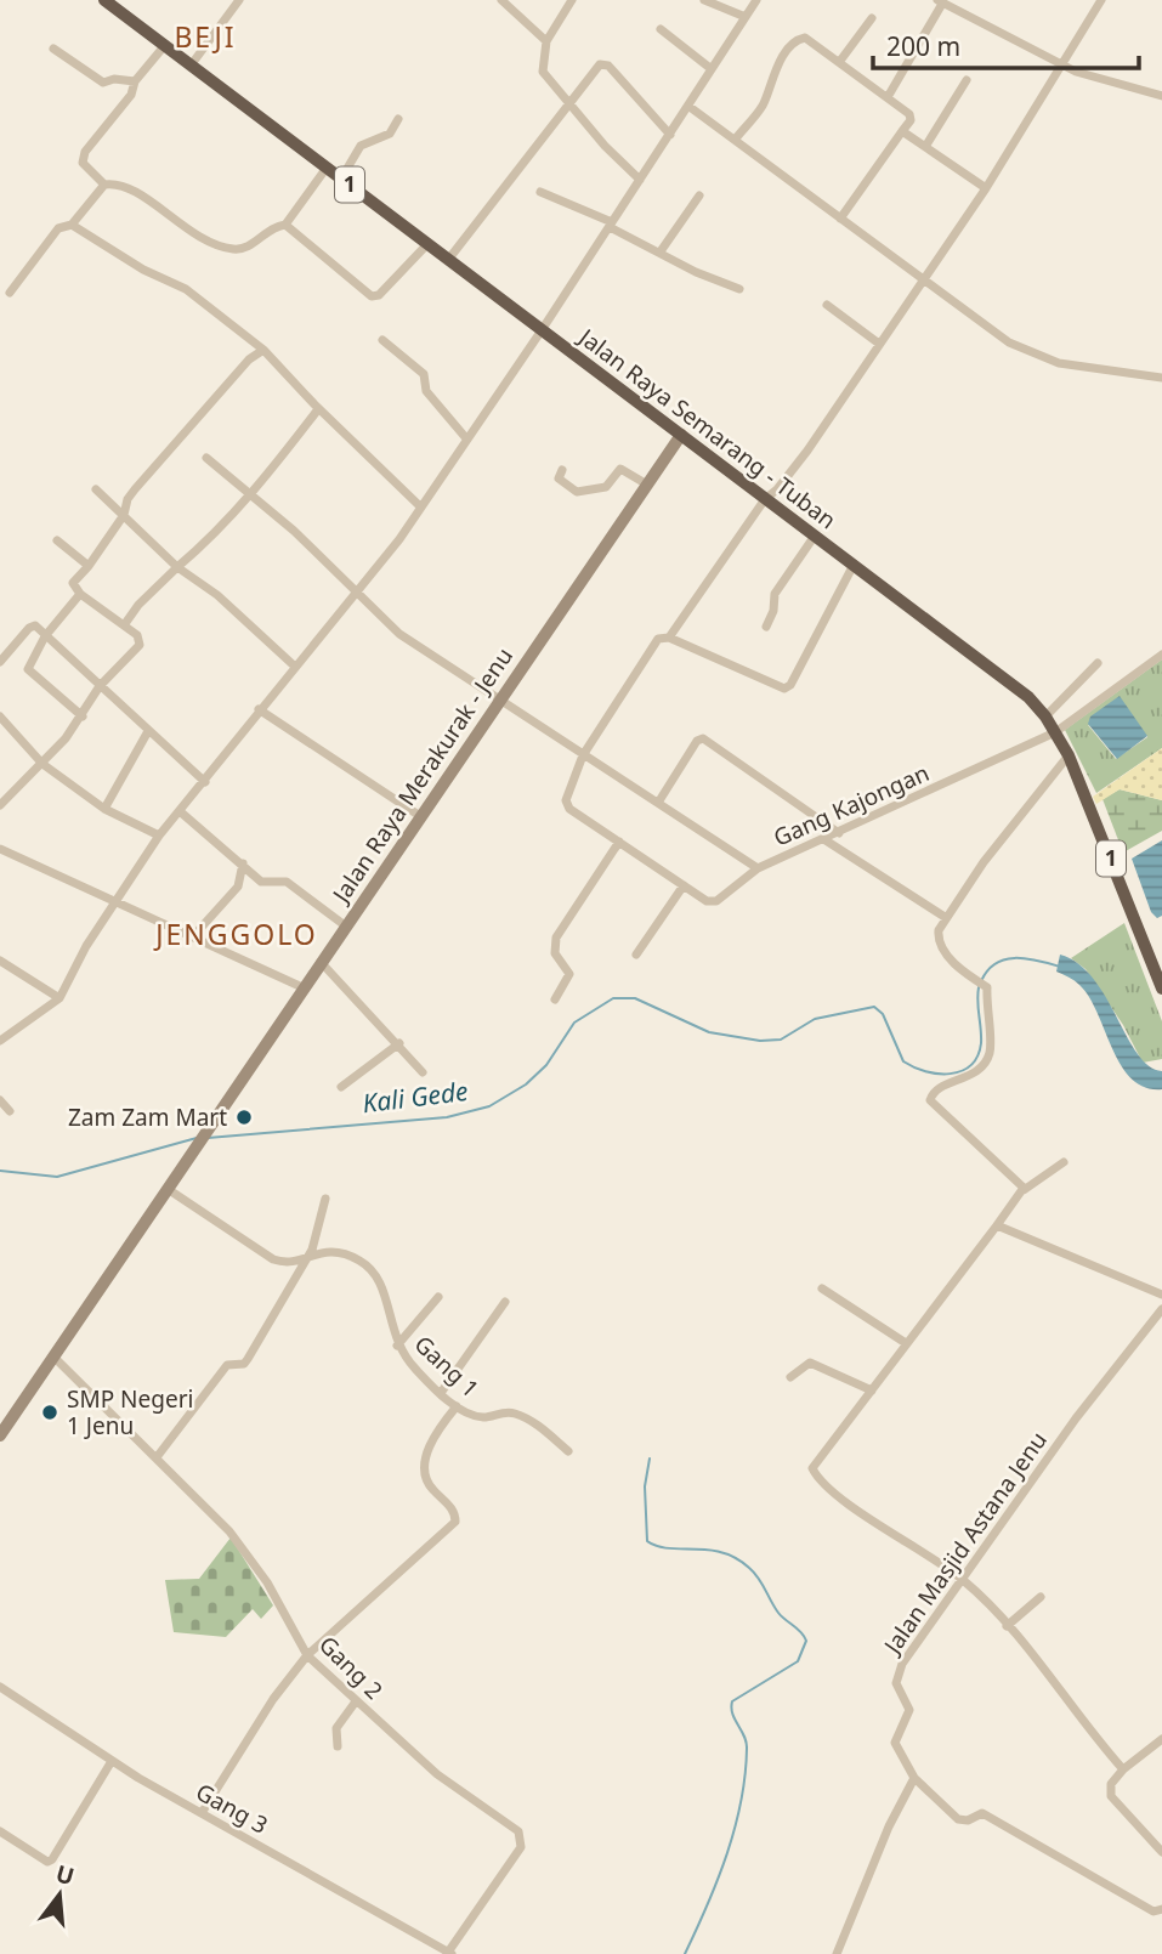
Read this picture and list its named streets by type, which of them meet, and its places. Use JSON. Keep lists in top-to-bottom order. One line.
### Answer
{"streets":{"highway":["1","Jalan Raya Semarang - Tuban"],"main road":["Jalan Raya Merakurak - Jenu"],"street":["Gang Kajongan","Gang 1","Jalan Masjid Astana Jenu","Gang 2","Gang 3"]},"crossings":[["Jalan Raya Semarang - Tuban","Jalan Raya Merakurak - Jenu"],["Jalan Raya Semarang - Tuban","Gang Kajongan"],["Jalan Raya Merakurak - Jenu","Gang Kajongan"],["Jalan Raya Merakurak - Jenu","Gang 1"],["Jalan Raya Merakurak - Jenu","Gang 2"],["Gang 2","Gang 3"]],"districts":["BEJI","JENGGOLO"],"water":["Kali Gede"],"places":["Zam Zam Mart","SMP Negeri 1 Jenu"],"scale_bar":"200 m","north":"top"}
